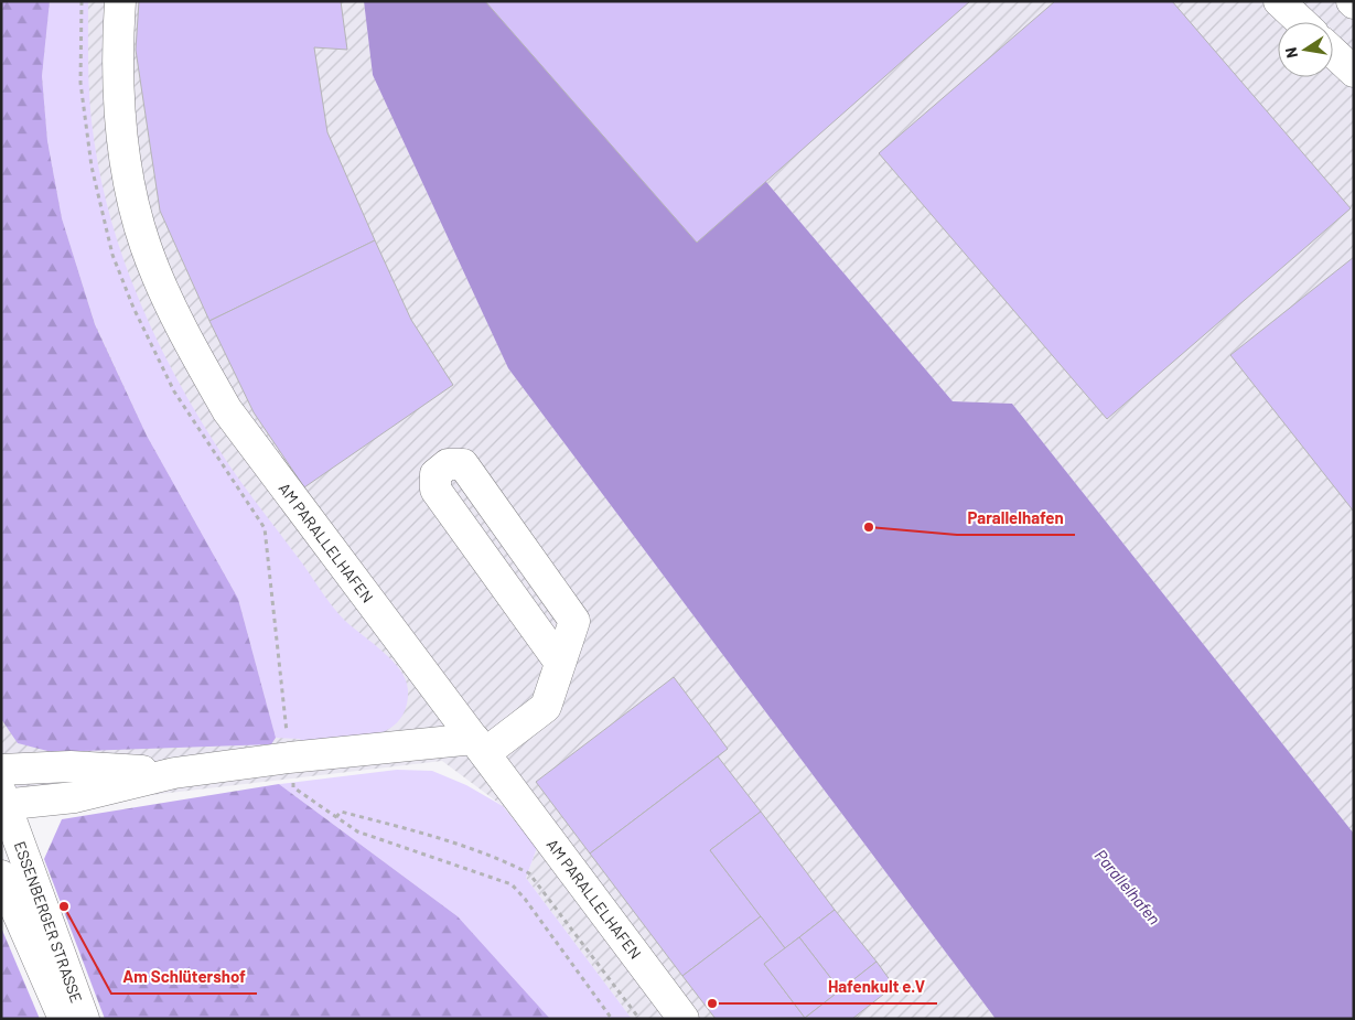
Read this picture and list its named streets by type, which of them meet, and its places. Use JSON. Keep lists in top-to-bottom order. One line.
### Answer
{"streets":{"street":["AM PARALLELHAFEN","ESSENBERGER STRASSE"]},"water":["Parallelhafen"],"places":["Parallelhafen","Am Schlütershof","Hafenkult e.V"],"north":"left"}
